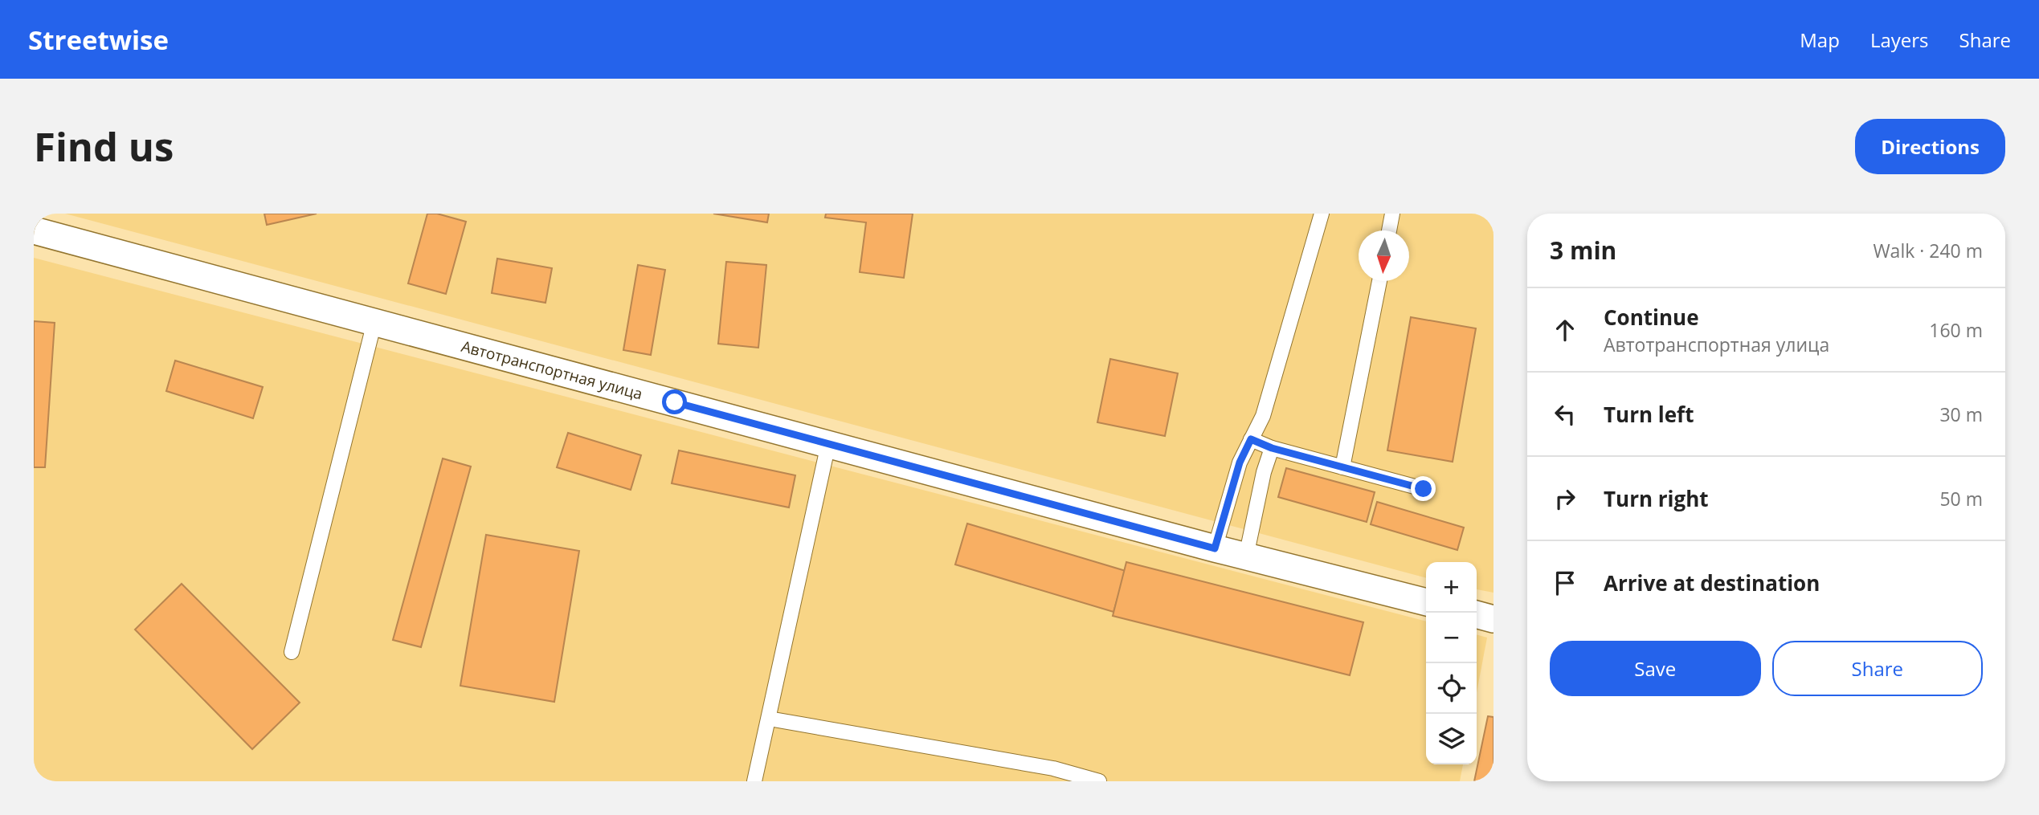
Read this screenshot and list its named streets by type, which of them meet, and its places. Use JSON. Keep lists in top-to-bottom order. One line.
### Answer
{"streets":{"street":["Автотранспортная улица"]},"north":"bottom","page":{"header":"Streetwise","nav":["Map","Layers","Share"],"buttons":["Directions",["Save","Share"]],"title":"Find us","heading":["3 min","Walk · 240 m"],"list":[["Continue","Автотранспортная улица","160 m"],["Turn left","30 m"],["Turn right","50 m"],"Arrive at destination"],"map_buttons":["+","−"]}}
